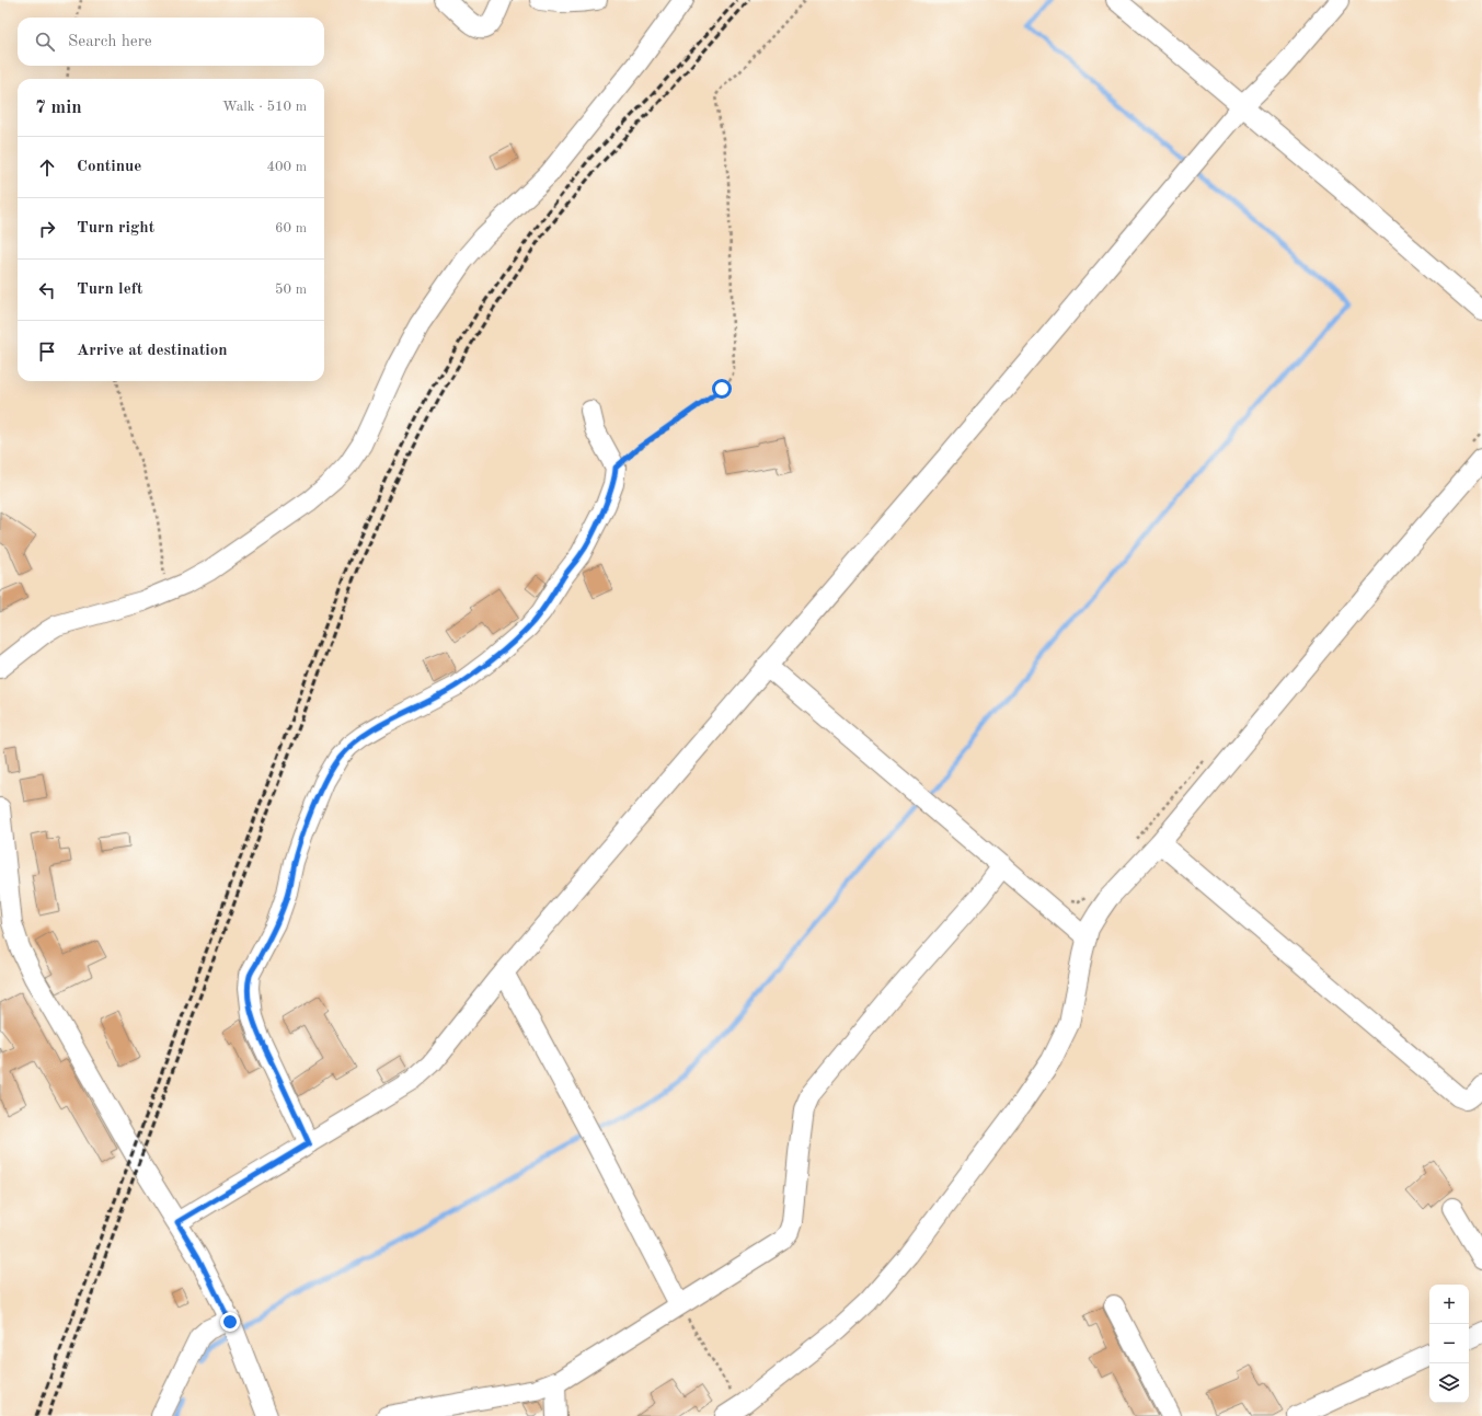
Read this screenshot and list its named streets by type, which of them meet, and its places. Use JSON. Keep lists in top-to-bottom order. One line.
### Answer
{"page":{"search":"Search here","heading":["7 min","Walk · 510 m"],"list":[["Continue","400 m"],["Turn right","60 m"],["Turn left","50 m"],"Arrive at destination"],"map_buttons":["+","−"]}}
